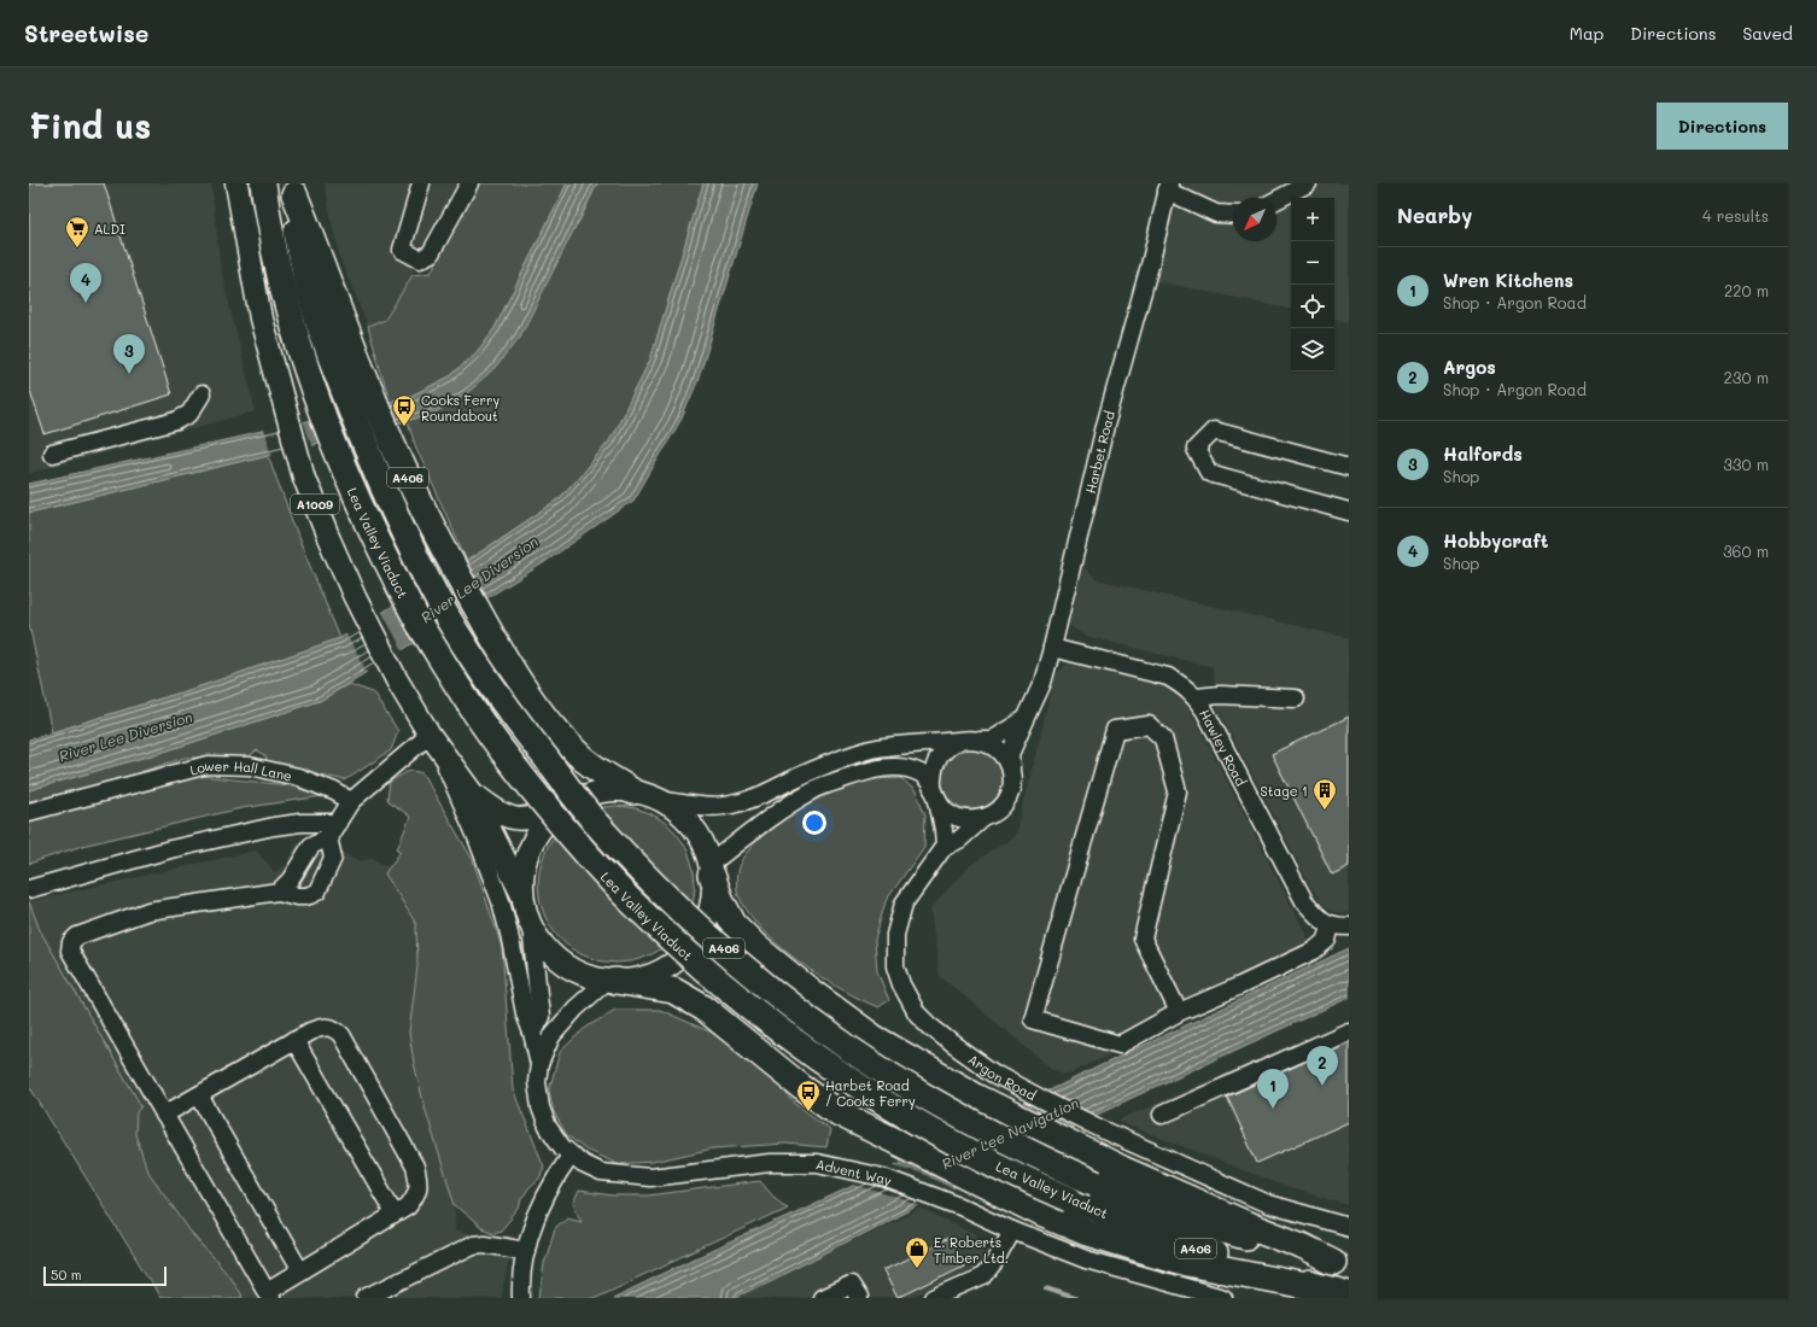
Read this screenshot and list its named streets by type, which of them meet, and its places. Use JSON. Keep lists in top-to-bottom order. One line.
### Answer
{"streets":{"highway":["A406","Lea Valley Viaduct"],"main road":["A1009"],"street":["Harbet Road","Hawley Road","Lower Hall Lane","Argon Road","Advent Way"]},"crossings":[["Harbet Road","Hawley Road"],["Harbet Road","Argon Road"],["A406","Lea Valley Viaduct"]],"water":["River Lee Diversion","River Lee Navigation"],"places":{"supermarket":["ALDI"],"bus stop":["Cooks Ferry Roundabout","Harbet Road / Cooks Ferry"],"building":["Stage 1"],"shop":["E. Roberts Timber Ltd."]},"scale_bar":"50 m","north":"bottom left","page":{"header":"Streetwise","nav":["Map","Directions","Saved"],"buttons":"Directions","title":"Find us","heading":["Nearby","4 results"],"map_buttons":["+","−"],"list":[{"mark":"1","name":"Wren Kitchens","note":"Shop · Argon Road","value":"220 m"},{"mark":"2","name":"Argos","note":"Shop · Argon Road","value":"230 m"},{"mark":"3","name":"Halfords","note":"Shop","value":"330 m"},{"mark":"4","name":"Hobbycraft","note":"Shop","value":"360 m"}],"pins":["4","3","2","1"],"scale":"50 m"}}
